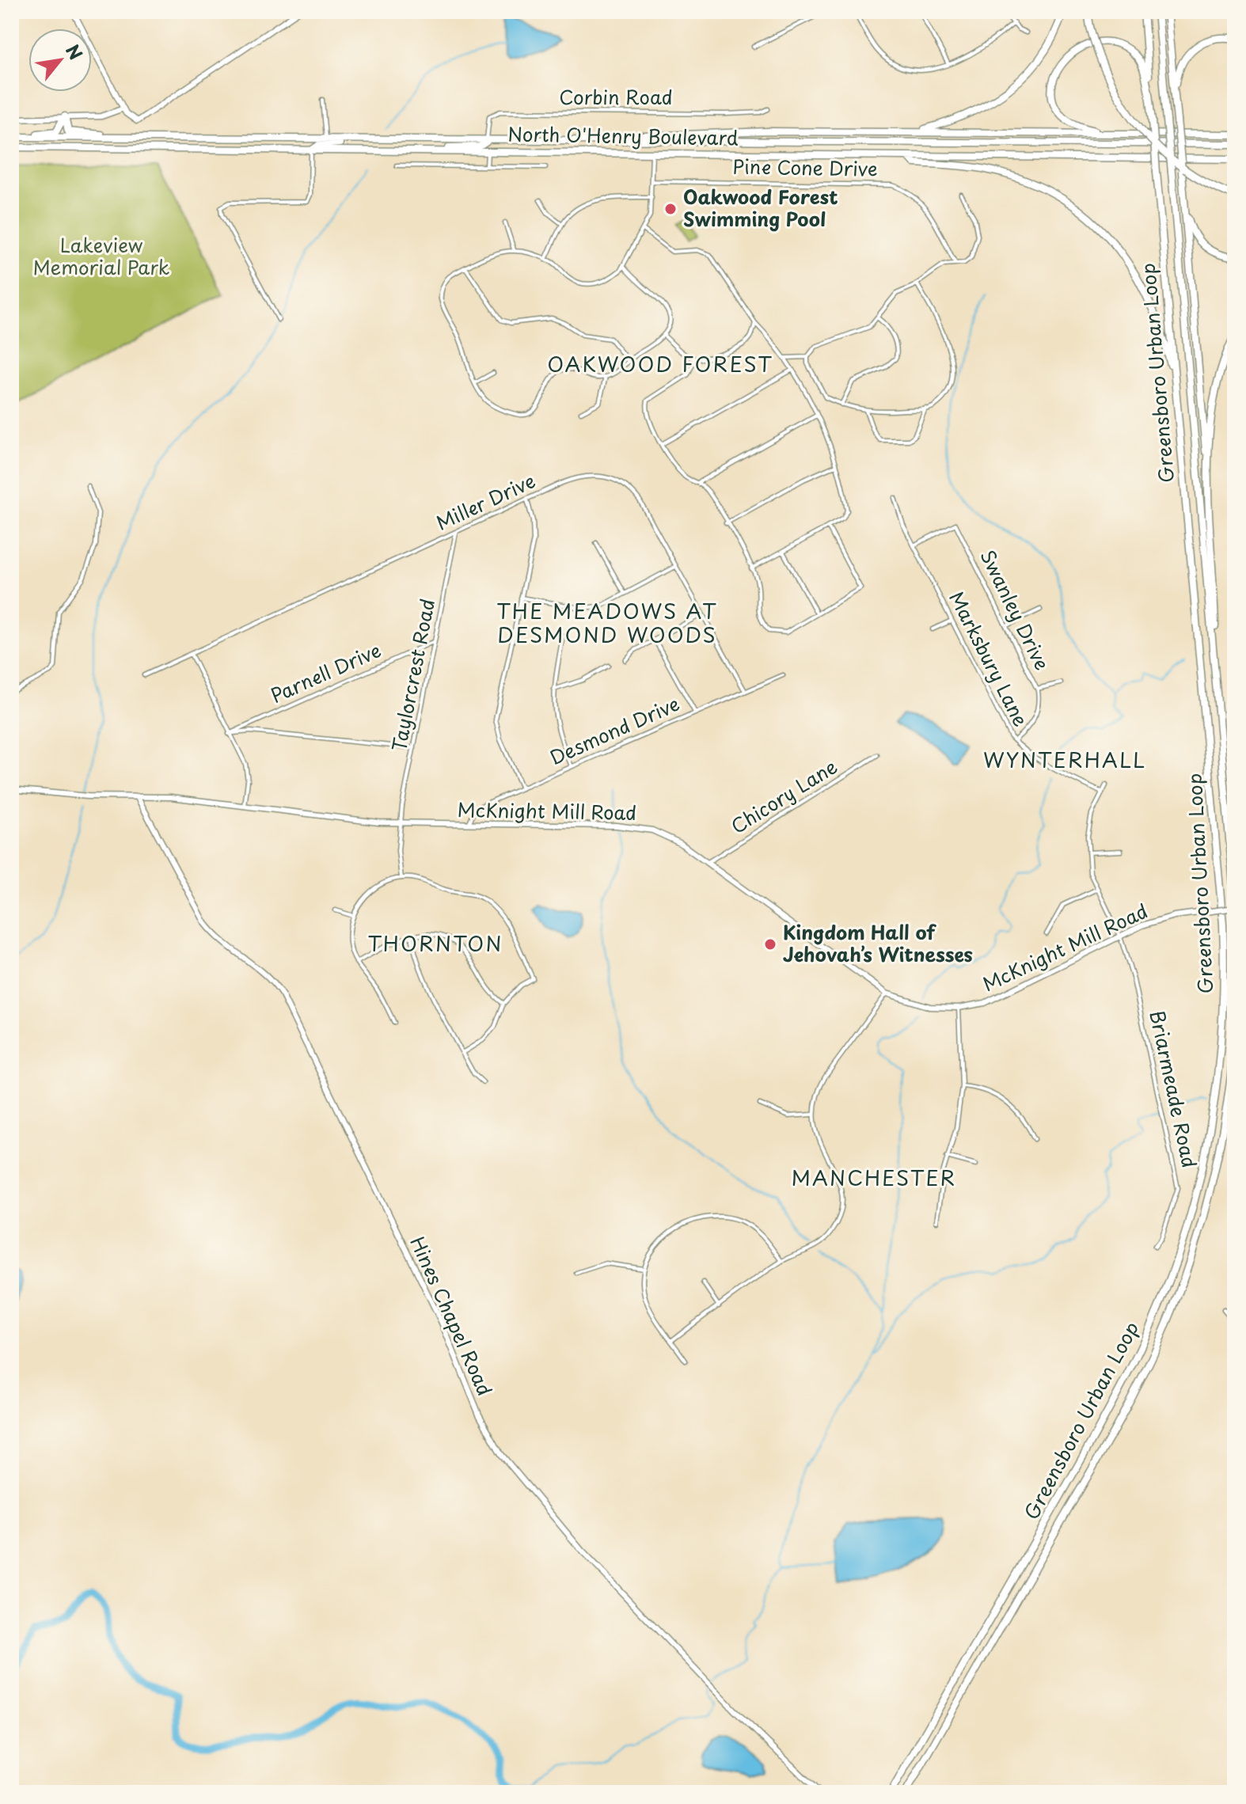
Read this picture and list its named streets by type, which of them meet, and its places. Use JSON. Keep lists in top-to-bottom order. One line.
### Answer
{"streets":{"highway":["North O'Henry Boulevard","Greensboro Urban Loop"],"street":["Corbin Road","Pine Cone Drive","Miller Drive","Swanley Drive","Marksbury Lane","Parnell Drive","Taylorcrest Road","Desmond Drive","Chicory Lane","McKnight Mill Road","Briarmeade Road","Hines Chapel Road"]},"crossings":[["Corbin Road","North O'Henry Boulevard"],["Miller Drive","Taylorcrest Road"],["Miller Drive","Desmond Drive"],["Swanley Drive","Marksbury Lane"],["Marksbury Lane","Briarmeade Road"],["Parnell Drive","Taylorcrest Road"],["Taylorcrest Road","McKnight Mill Road"],["Desmond Drive","McKnight Mill Road"],["Chicory Lane","McKnight Mill Road"],["McKnight Mill Road","Briarmeade Road"],["McKnight Mill Road","Hines Chapel Road"]],"districts":["OAKWOOD FOREST","THE MEADOWS AT DESMOND WOODS","WYNTERHALL","THORNTON","MANCHESTER"],"parks":["Lakeview Memorial Park"],"places":["Oakwood Forest Swimming Pool","Kingdom Hall of Jehovah’s Witnesses"],"north":"top right"}
